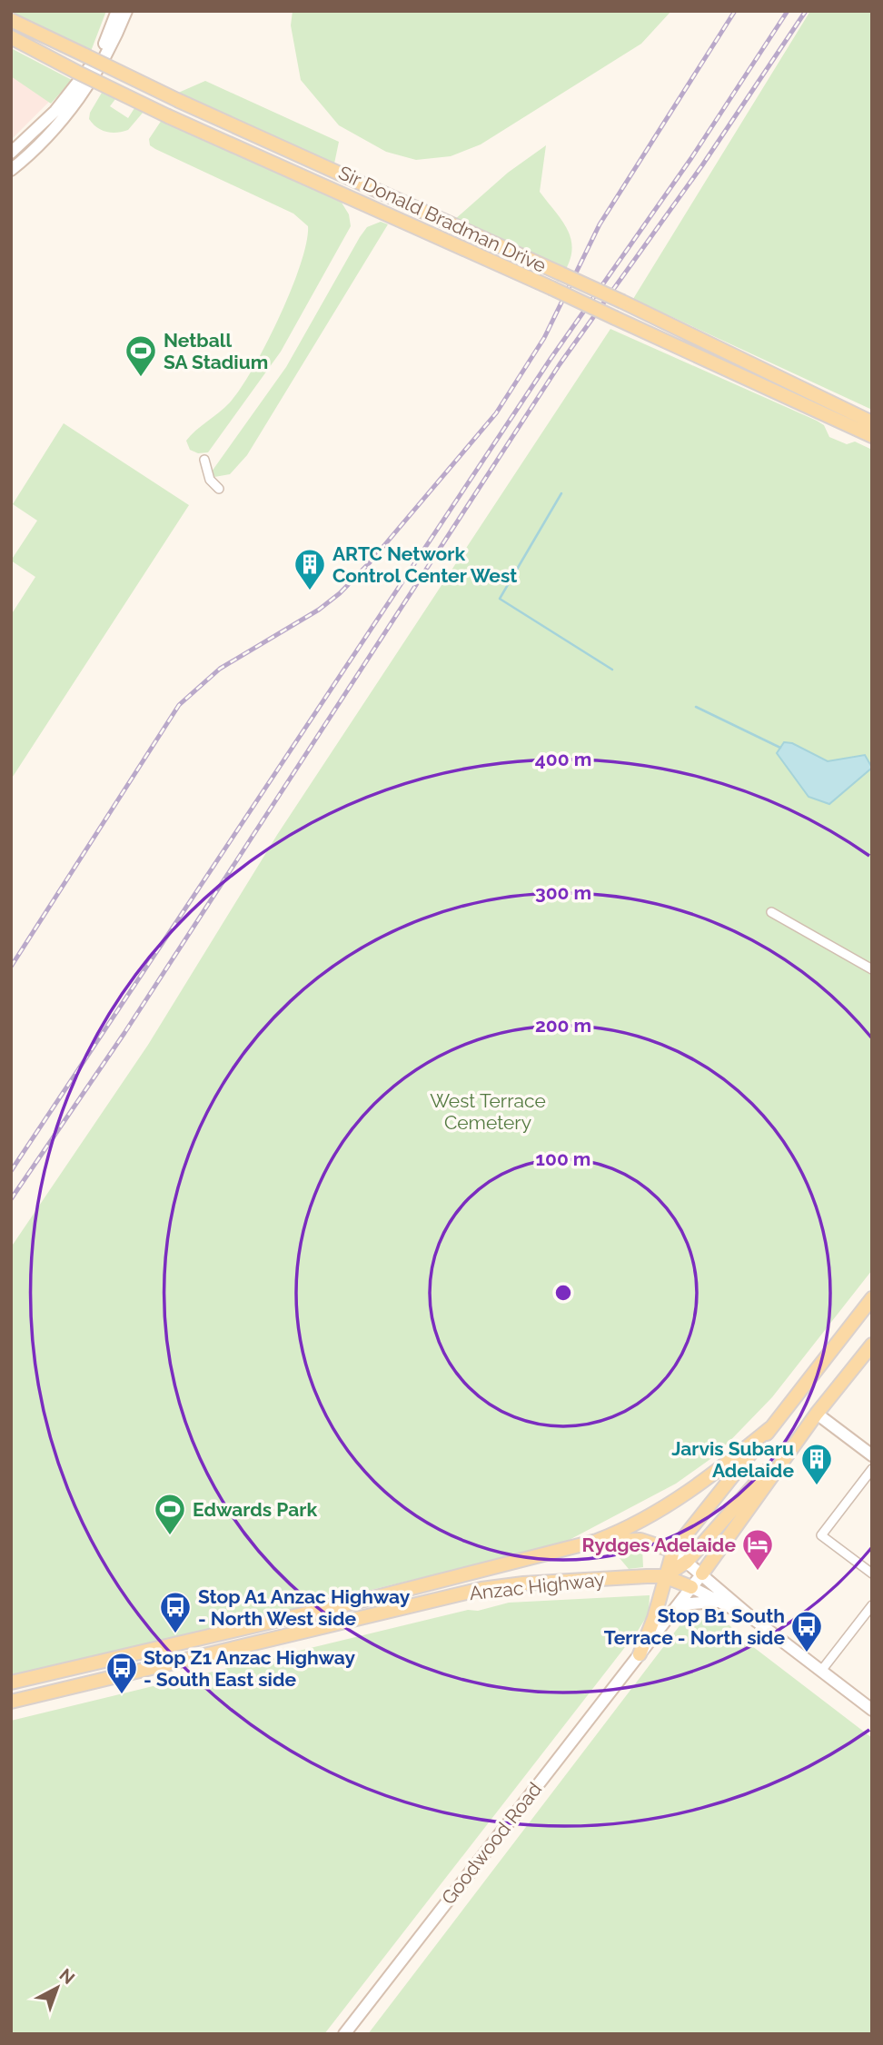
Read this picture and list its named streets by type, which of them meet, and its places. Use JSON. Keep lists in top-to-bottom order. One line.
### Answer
{"streets":{"main road":["Sir Donald Bradman Drive","Anzac Highway","Goodwood Road"]},"crossings":[["Anzac Highway","Goodwood Road"]],"parks":["West Terrace Cemetery"],"places":{"sports":["Netball SA Stadium","Edwards Park"],"building":["ARTC Network Control Center West","Jarvis Subaru Adelaide"],"hotel":["Rydges Adelaide"],"bus stop":["Stop A1 Anzac Highway - North West side","Stop B1 South Terrace - North side","Stop Z1 Anzac Highway - South East side"]},"north":"top right","rings":["400 m","300 m","200 m","100 m"]}
